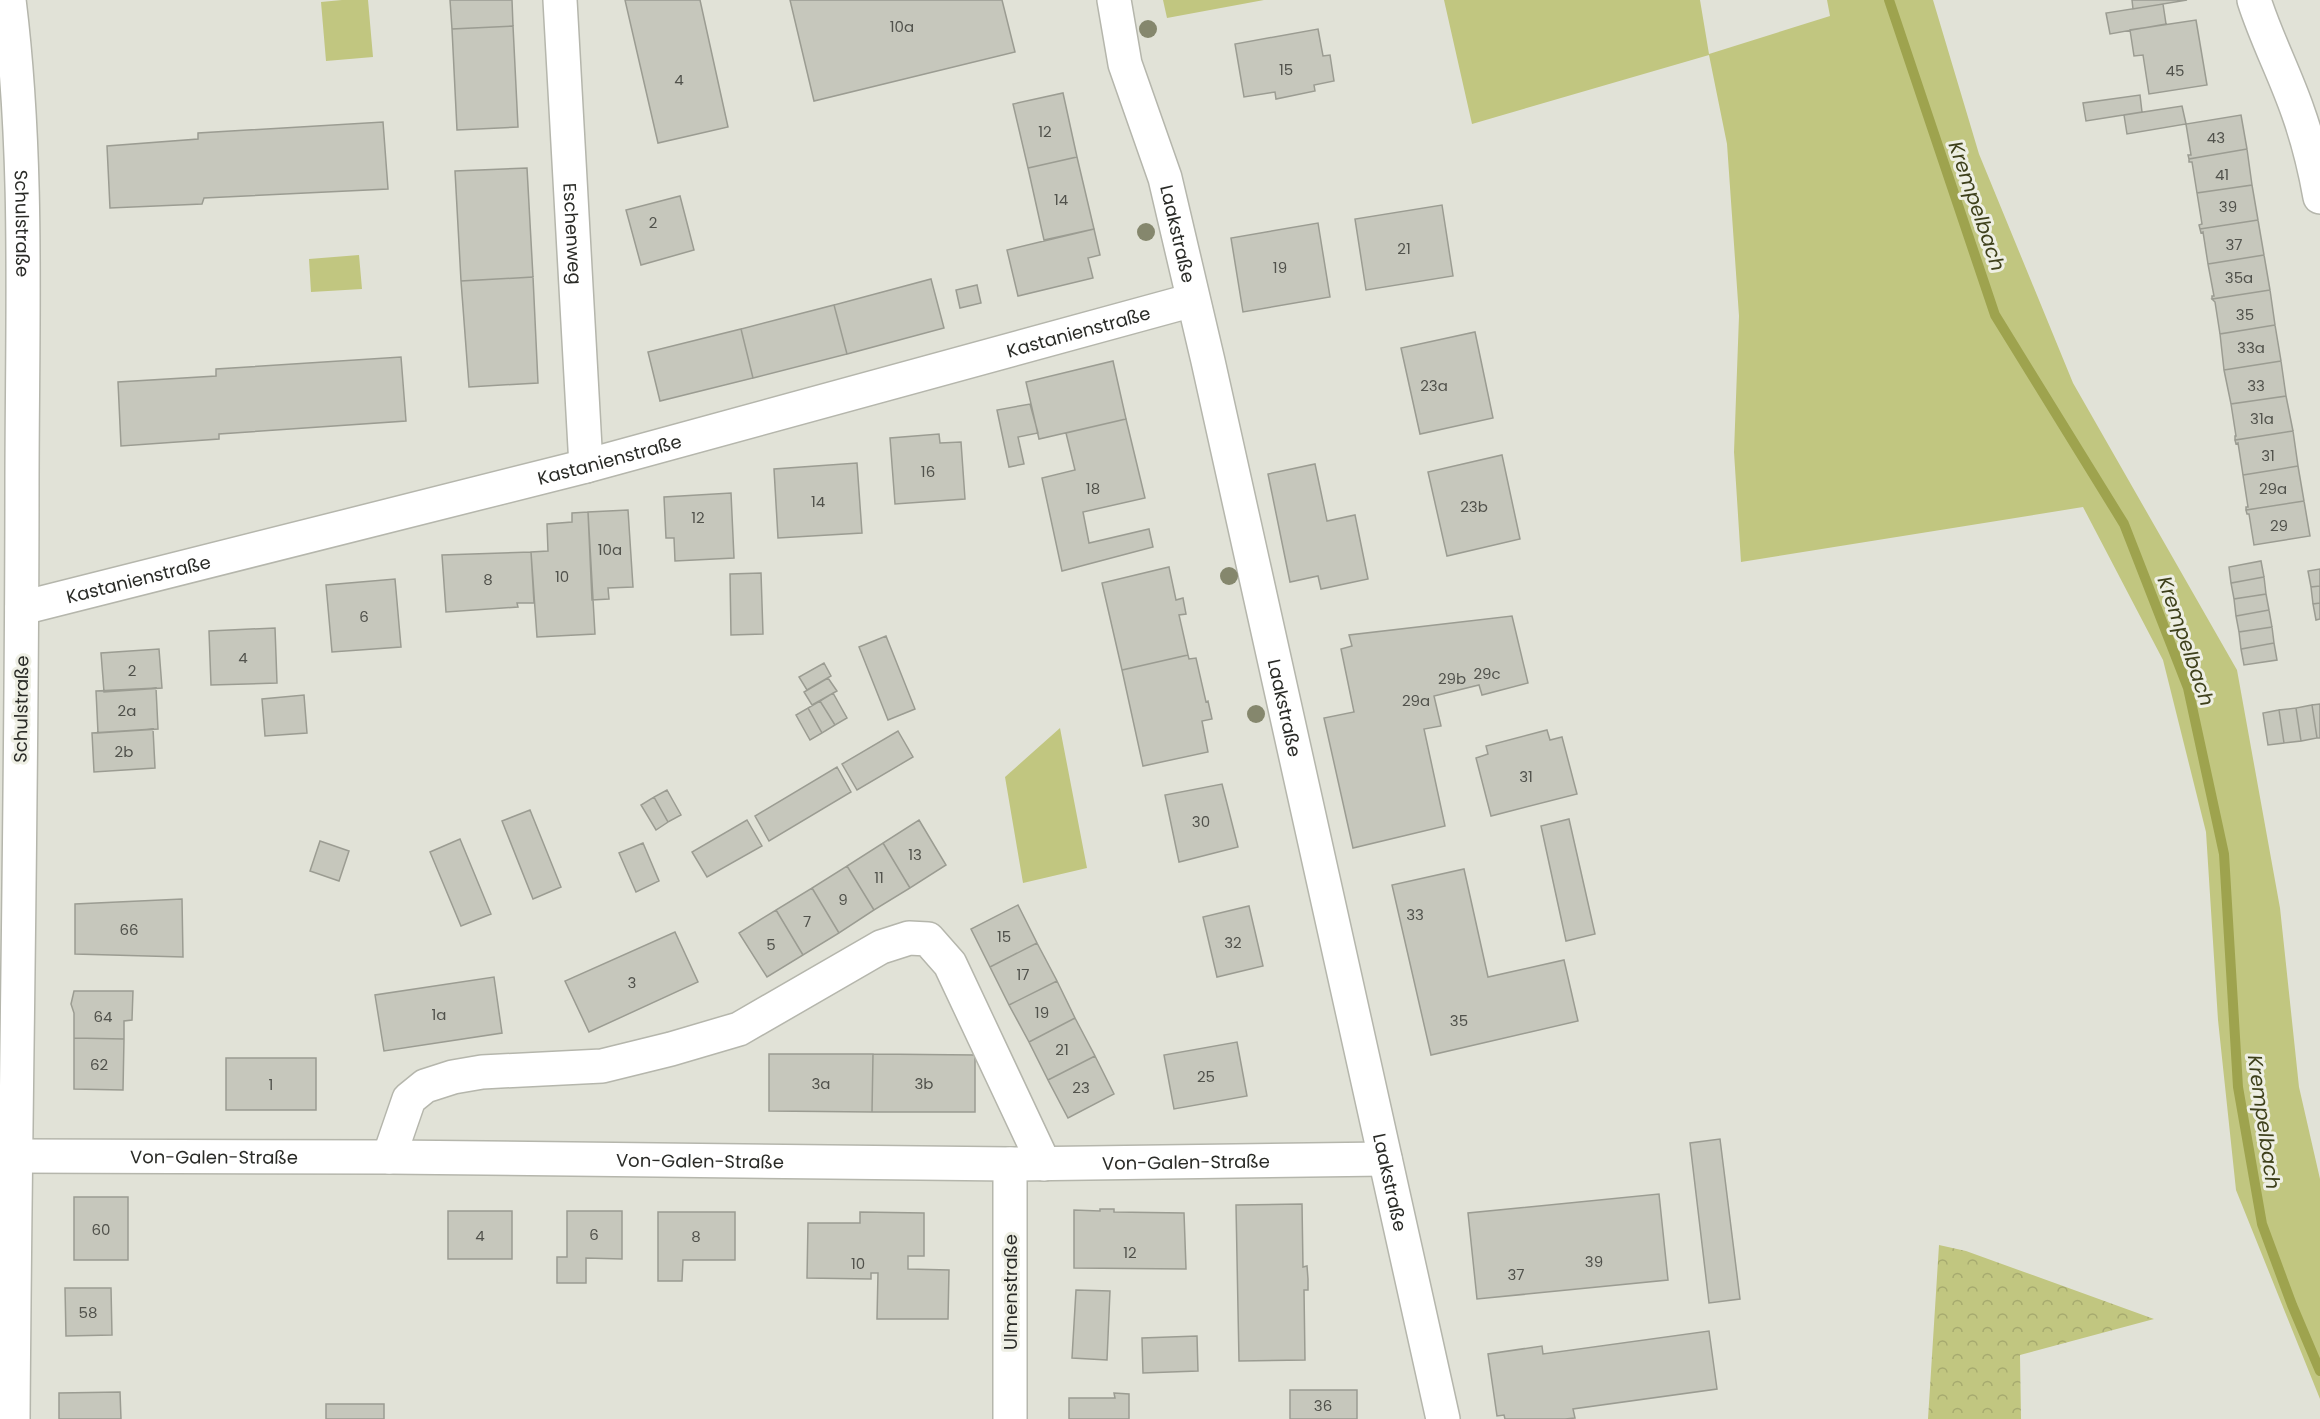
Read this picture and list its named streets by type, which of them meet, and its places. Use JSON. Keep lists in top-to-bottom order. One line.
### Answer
{"streets":{"street":["Schulstraße","Eschenweg","Laakstraße","Kastanienstraße","Von-Galen-Straße","Ulmenstraße"]},"crossings":[["Schulstraße","Kastanienstraße"],["Schulstraße","Von-Galen-Straße"],["Eschenweg","Kastanienstraße"],["Laakstraße","Kastanienstraße"],["Laakstraße","Von-Galen-Straße"],["Von-Galen-Straße","Ulmenstraße"]],"water":["Krempelbach"],"house_numbers":["10a","15","45","4","12","43","41","14","39","2","37","21","19","35a","35","33a","23a","33","31a","31","16","18","29a","14","23b","12","29","10a","10","8","6","4","2","29c","29b","29a","2a","2b","31","30","13","11","9","33","7","66","15","32","5","17","3","19","1a","64","35","21","62","25","3a","3b","1","23","60","6","4","8","12","39","10","37","58","36"]}
